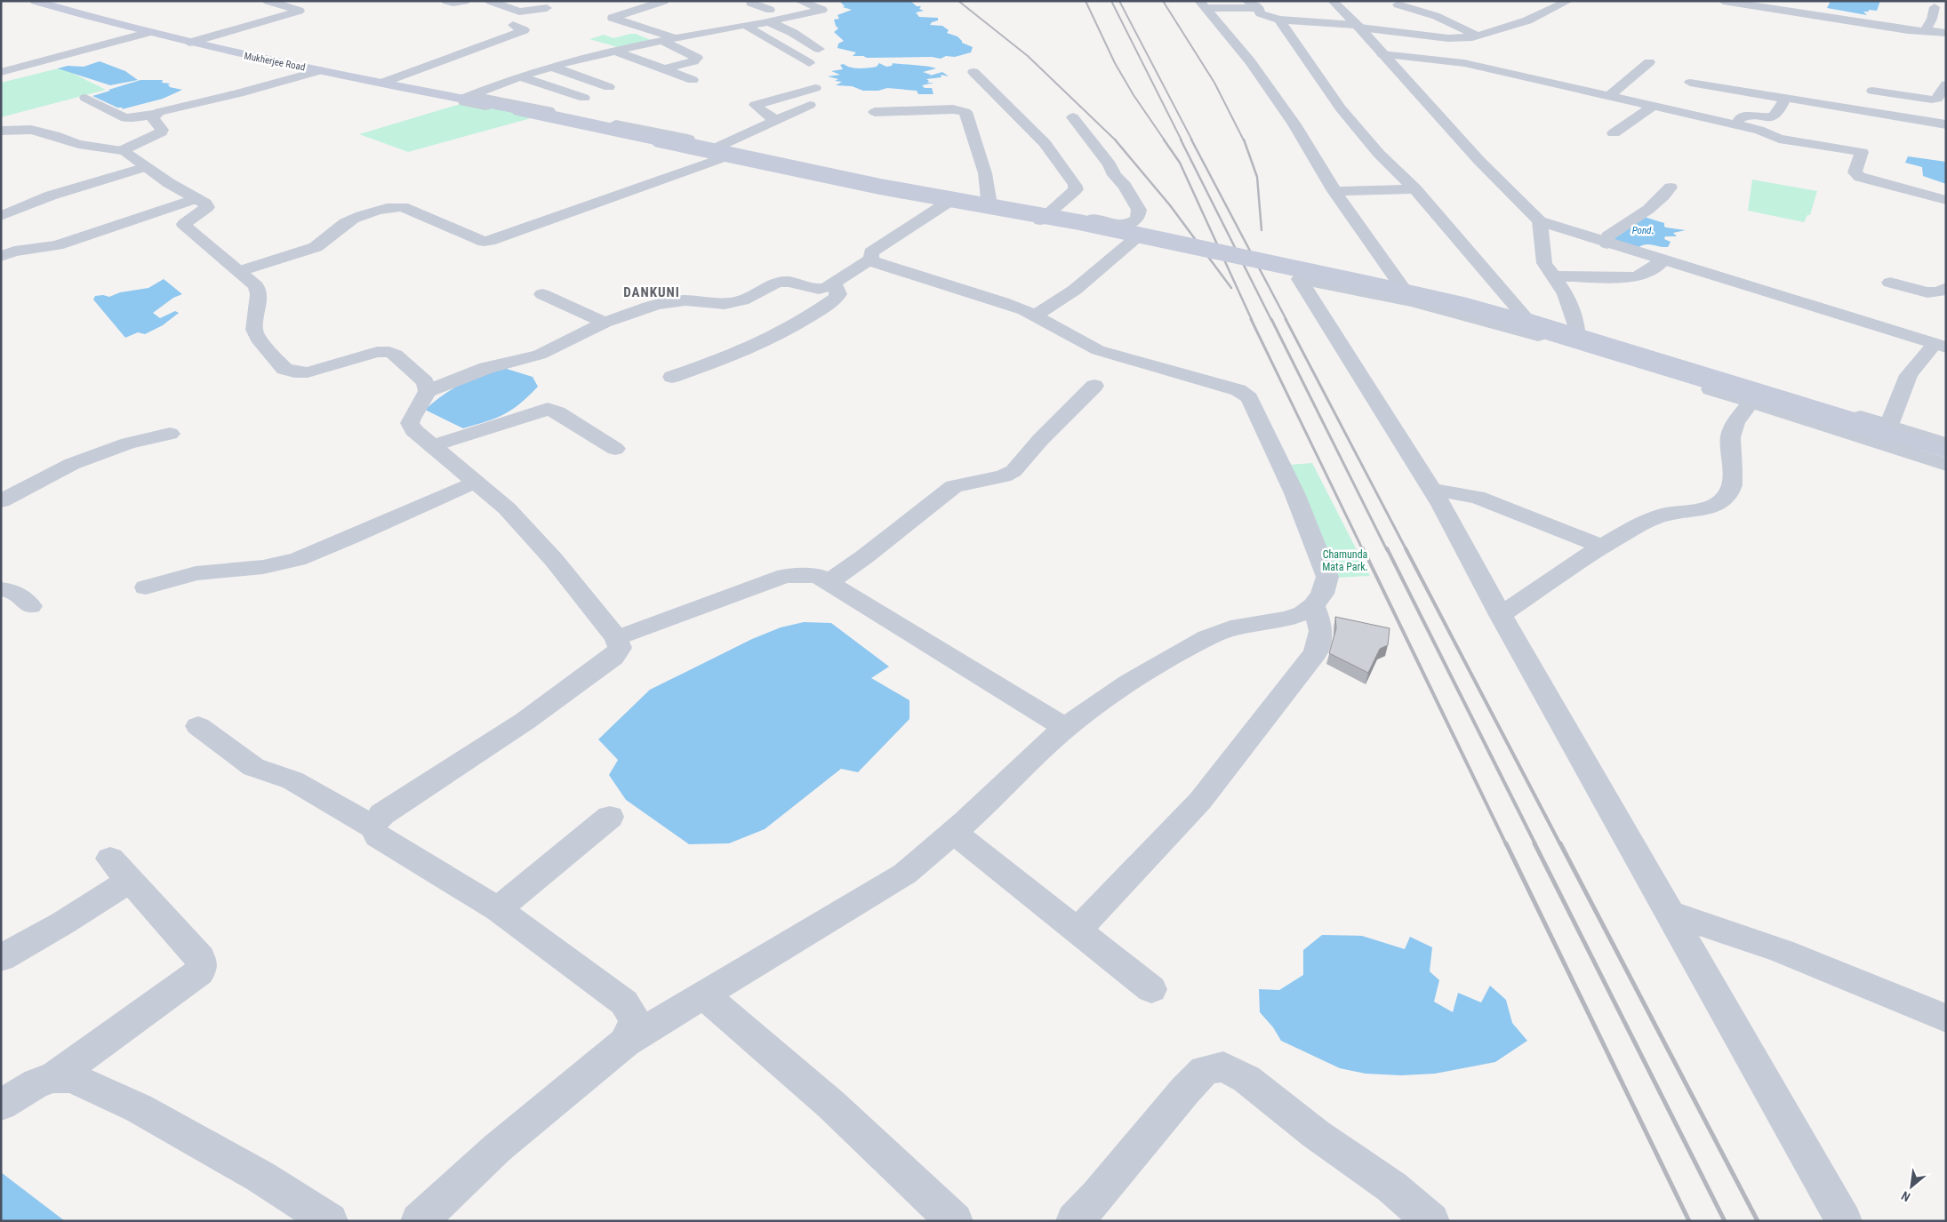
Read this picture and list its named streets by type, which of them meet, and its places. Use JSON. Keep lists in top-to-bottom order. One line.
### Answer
{"streets":{"main road":["Mukherjee Road"]},"districts":["DANKUNI"],"water":["Pond."],"parks":["Chamunda Mata Park."],"north":"bottom left"}
